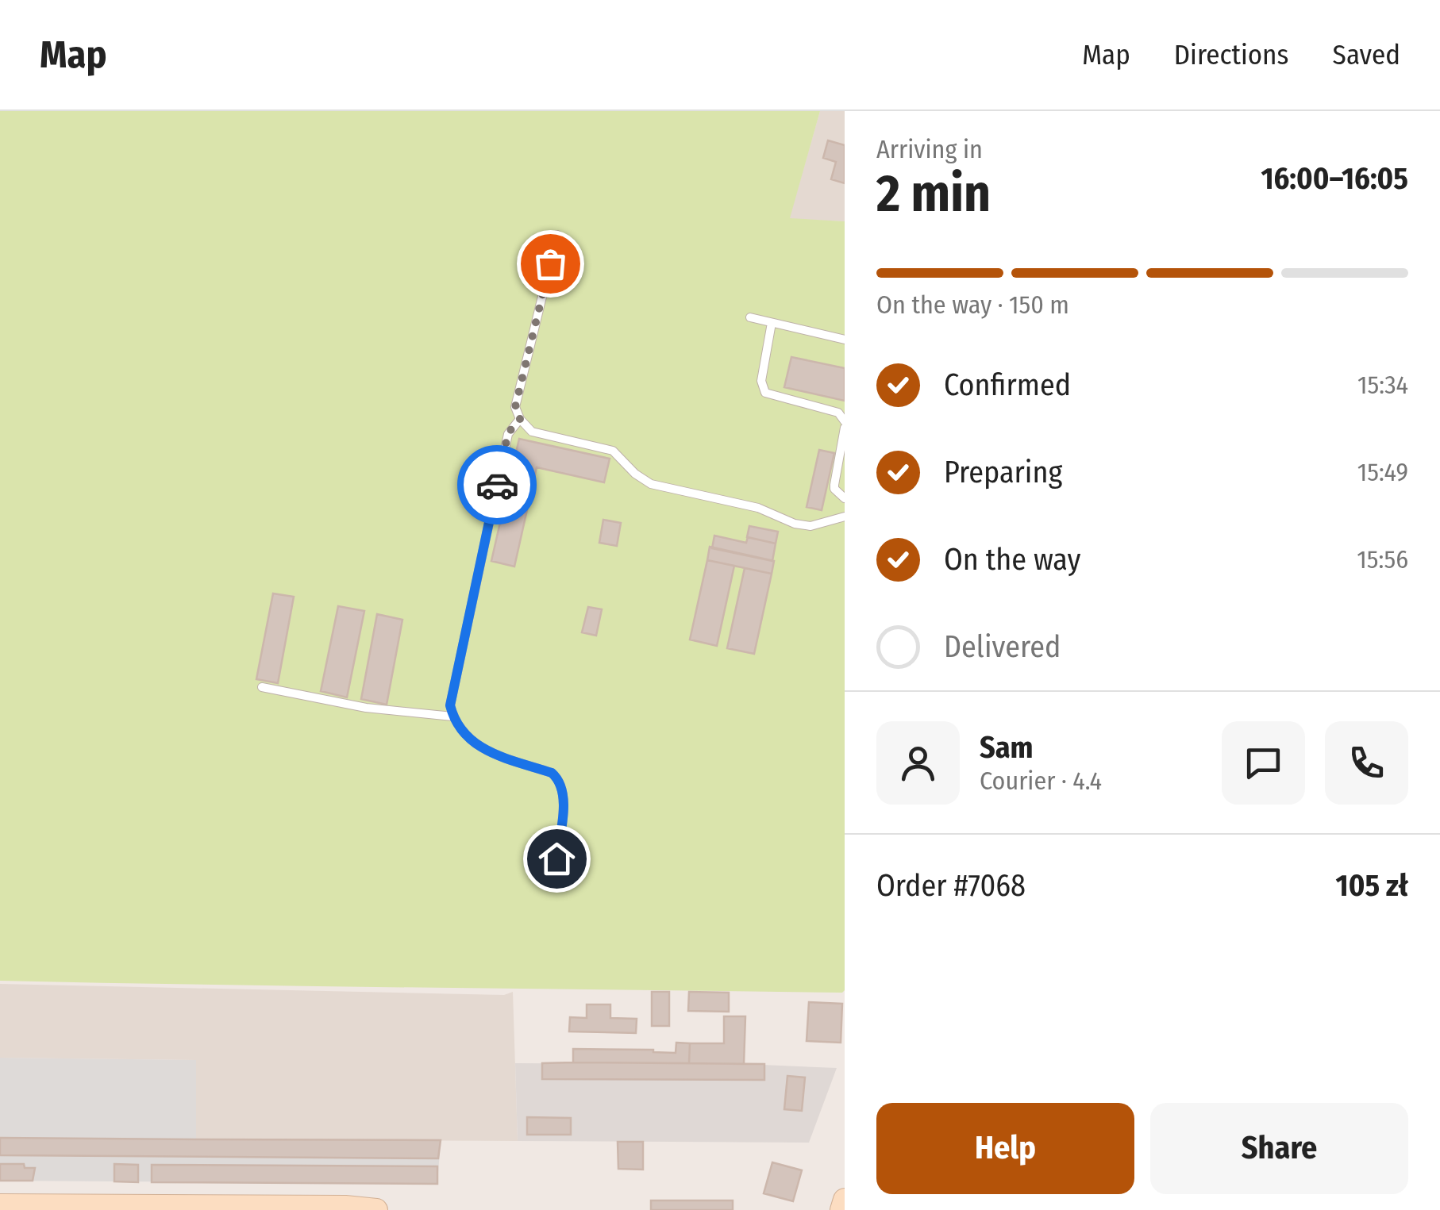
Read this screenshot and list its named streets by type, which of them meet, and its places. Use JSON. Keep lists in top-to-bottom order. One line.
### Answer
{"page":{"header":"Map","nav":["Map","Directions","Saved"],"heading":["2 min","Arriving in","16:00–16:05"],"panel":["Sam","Courier · 4.4","Order #7068","105 zł"],"bar":"On the way · 150 m","list":[["Confirmed","15:34"],["Preparing","15:49"],["On the way","15:56"],"Delivered"],"buttons":["Help","Share"]}}
